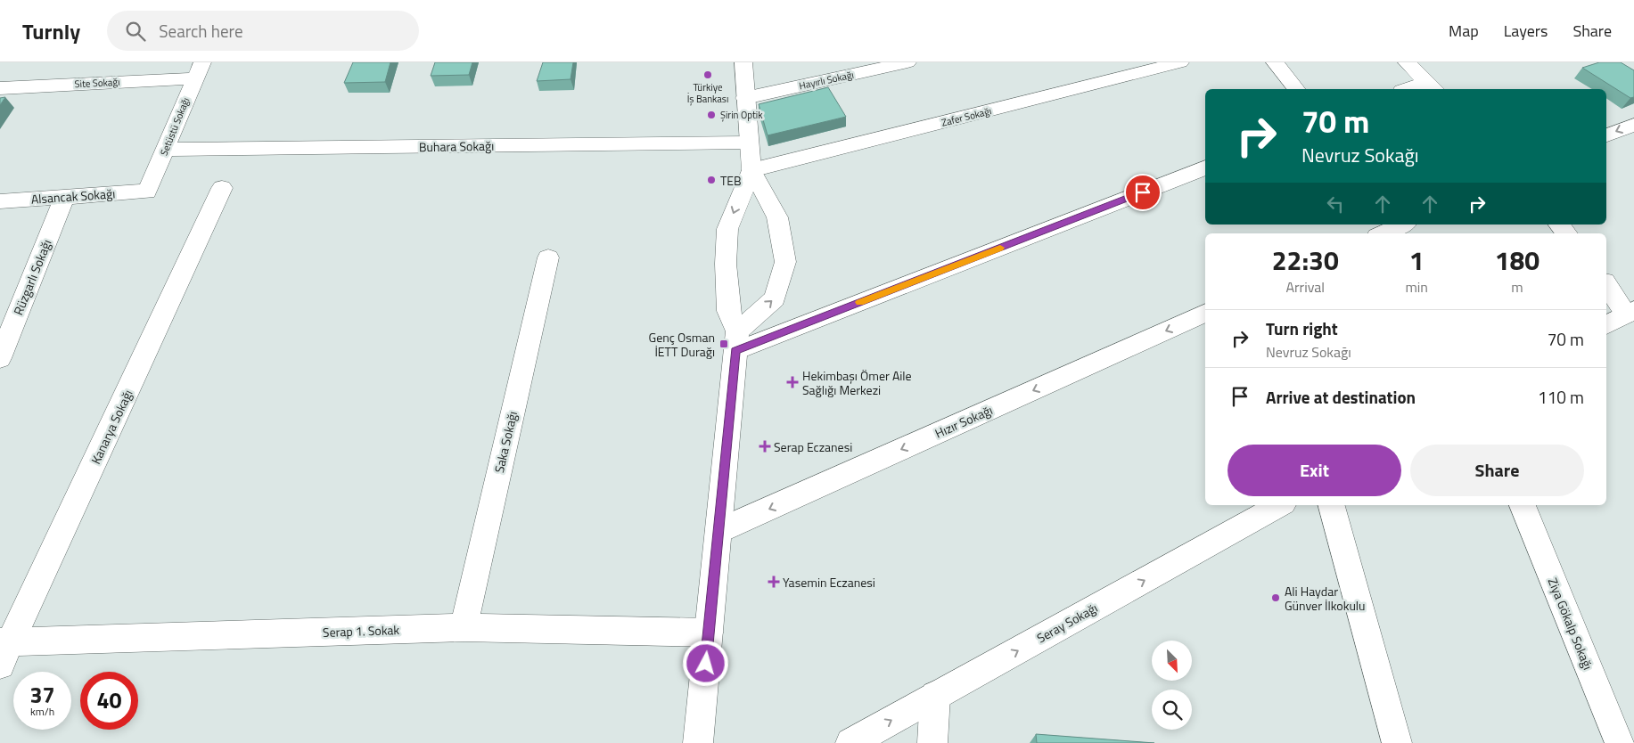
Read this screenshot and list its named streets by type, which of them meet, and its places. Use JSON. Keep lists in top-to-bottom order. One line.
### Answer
{"streets":{"street":["Hayırlı Sokağı","Site Sokağı","Zafer Sokağı","Setüstü Sokağı","Buhara Sokağı","Alsancak Sokağı","Rüzgarlı Sokağı","Hızır Sokağı","Kanarya Sokağı","Saka Sokağı","Seray Sokağı","Ziya Gökalp Sokağı","Serap 1. Sokak"]},"crossings":[["Site Sokağı","Setüstü Sokağı"],["Setüstü Sokağı","Buhara Sokağı"],["Setüstü Sokağı","Alsancak Sokağı"],["Alsancak Sokağı","Rüzgarlı Sokağı"],["Kanarya Sokağı","Serap 1. Sokak"],["Saka Sokağı","Serap 1. Sokak"]],"one_way":["Seray Sokağı"],"places":{"other":["Türkiye İş Bankası","Şirin Optik","TEB","Ali Haydar Günver İlkokulu"],"transit":["Genç Osman İETT Durağı"],"health":["Hekimbaşı Ömer Aile Sağlığı Merkezi","Serap Eczanesi","Yasemin Eczanesi"]},"north":"bottom right","page":{"header":"Turnly","search":"Search here","nav":["Map","Layers","Share"],"turn":["70 m","Nevruz Sokağı"],"eta":["22:30","Arrival","1","min","180","m"],"list":[{"name":"Turn right","note":"Nevruz Sokağı","value":"70 m"},{"name":"Arrive at destination","value":"110 m"}],"buttons":["Exit","Share"],"speed":"37 km/h","limit":"40"}}
